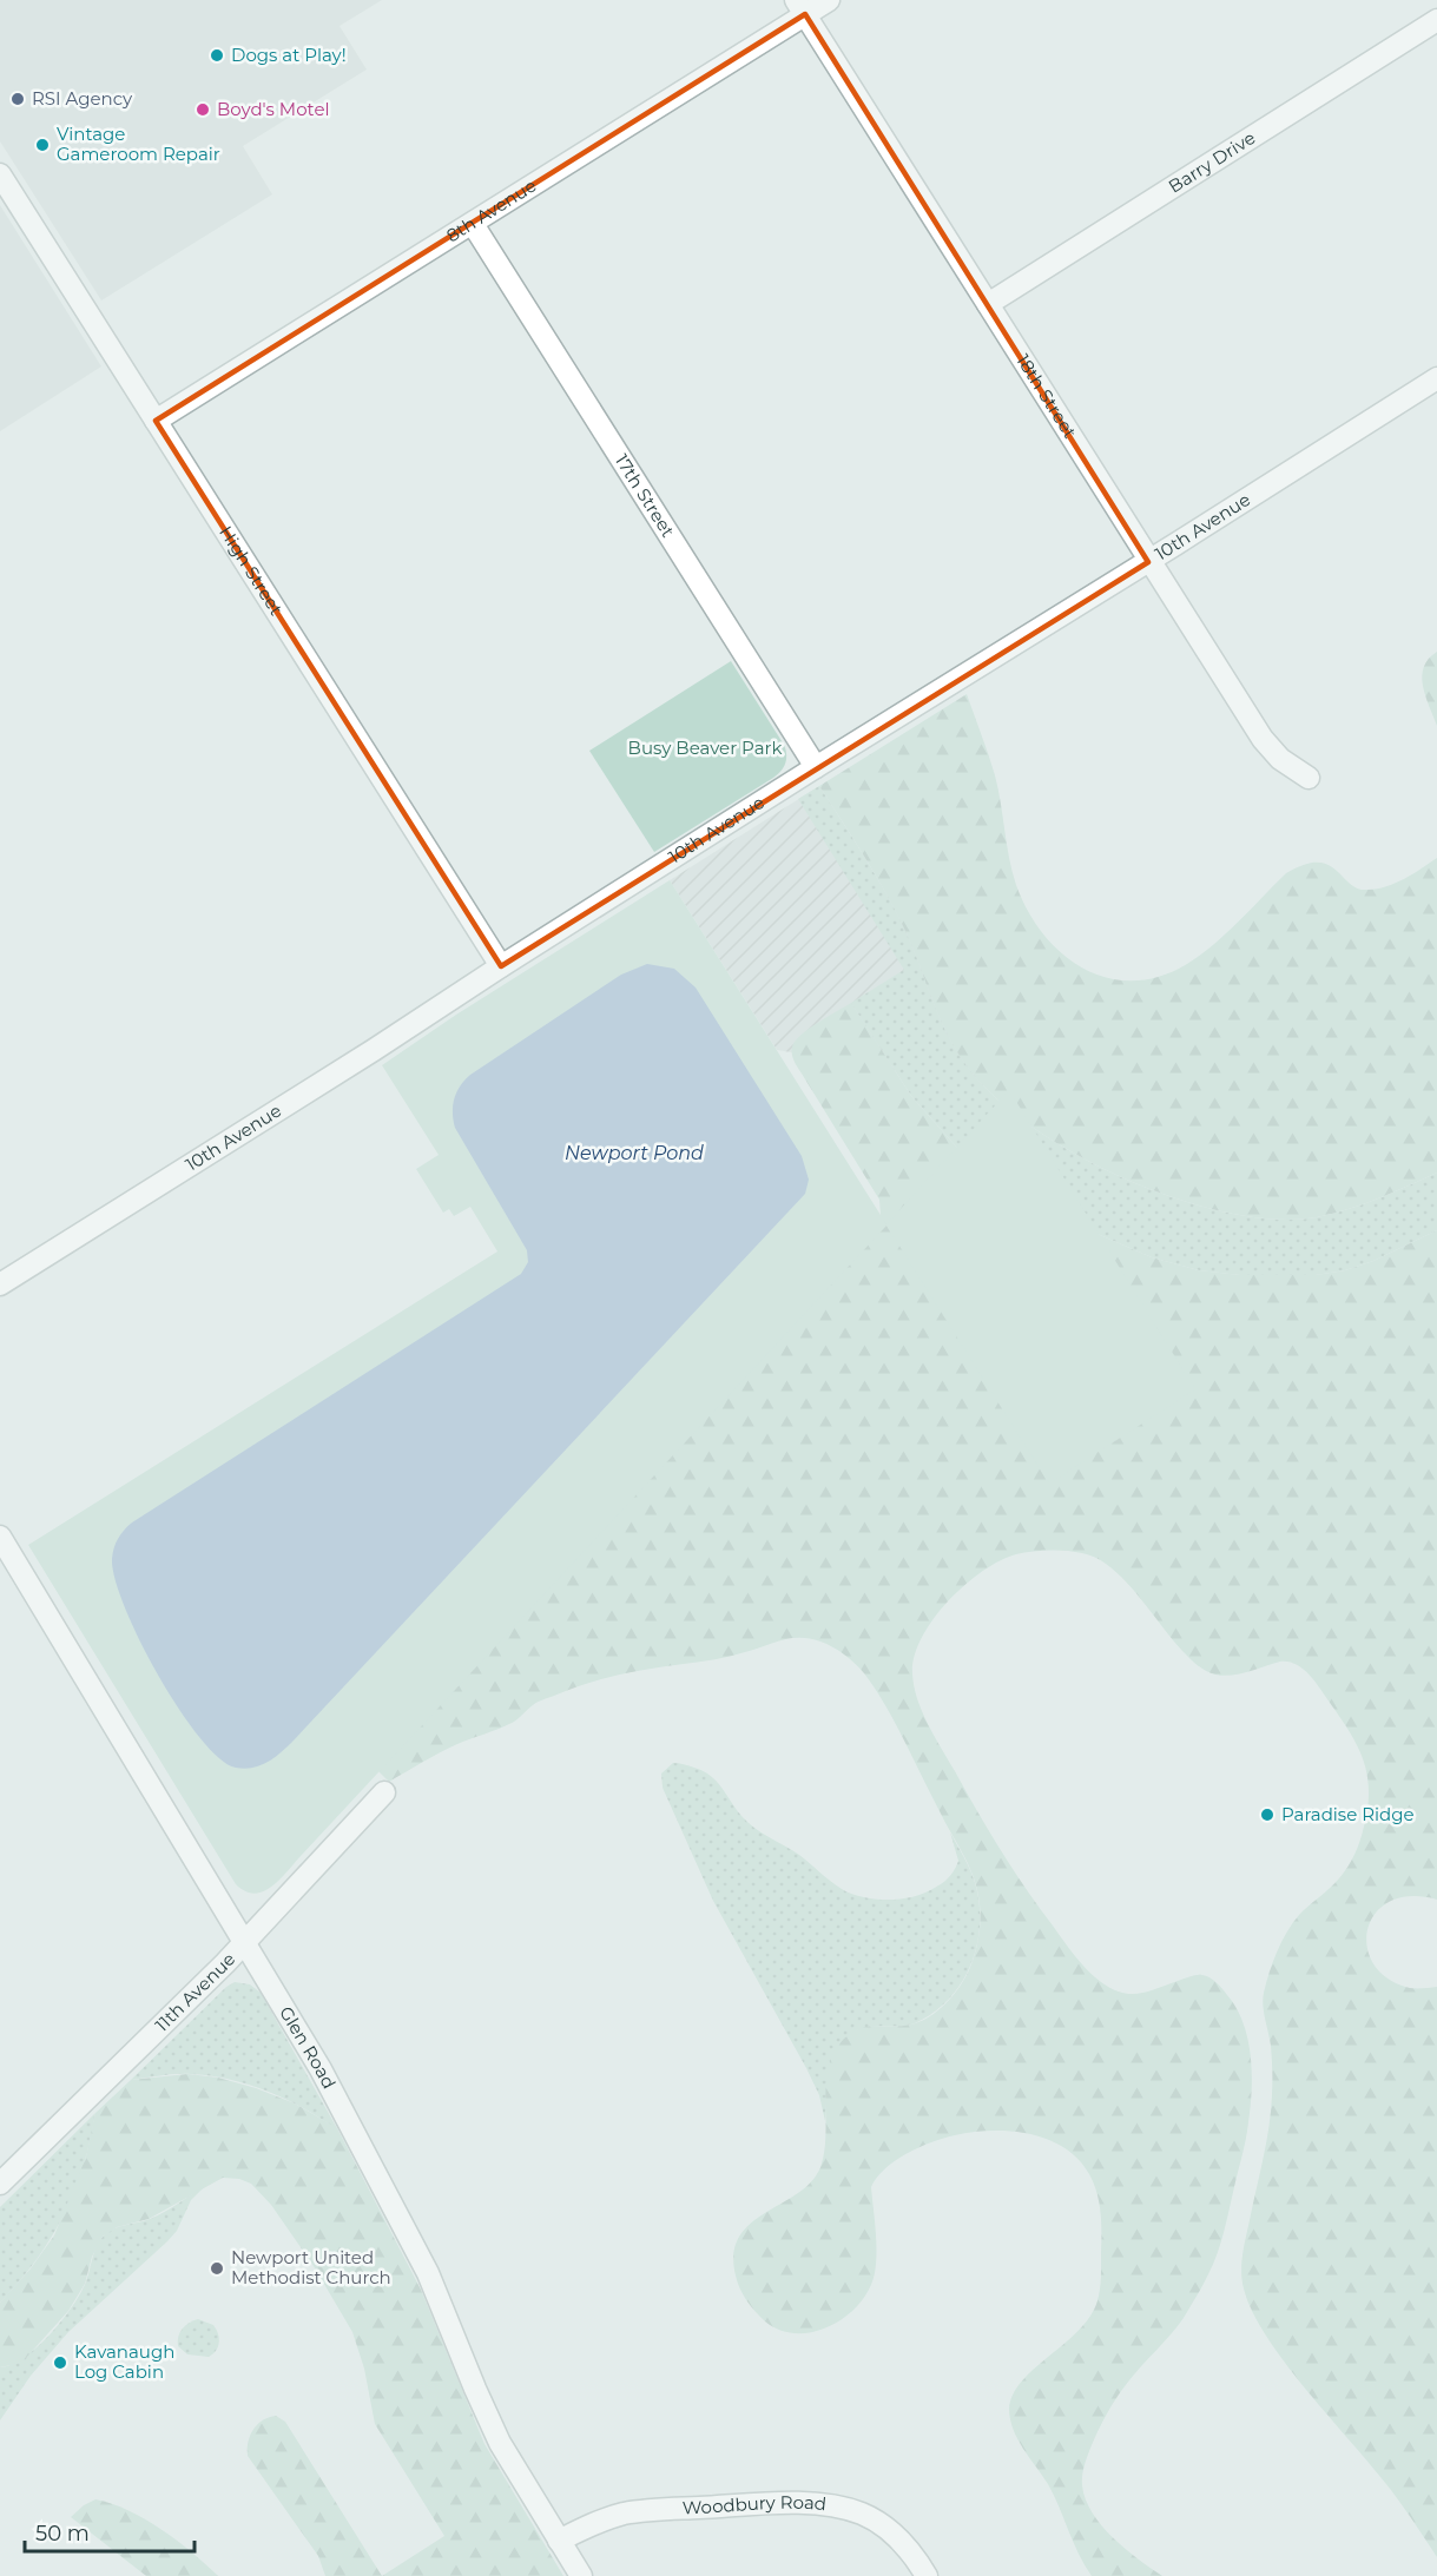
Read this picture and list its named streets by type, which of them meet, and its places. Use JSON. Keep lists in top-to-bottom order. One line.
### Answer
{"streets":{"street":["Barry Drive","8th Avenue","18th Street","17th Street","10th Avenue","High Street","11th Avenue","Glen Road","Woodbury Road"]},"crossings":[["Barry Drive","18th Street"],["8th Avenue","18th Street"],["8th Avenue","17th Street"],["8th Avenue","High Street"],["18th Street","10th Avenue"],["17th Street","10th Avenue"],["10th Avenue","High Street"],["11th Avenue","Glen Road"],["Glen Road","Woodbury Road"]],"water":["Newport Pond"],"parks":["Busy Beaver Park"],"places":["Dogs at Play!","RSI Agency","Boyd's Motel","Vintage Gameroom Repair","Paradise Ridge","Newport United Methodist Church","Kavanaugh Log Cabin"],"scale_bar":"50 m"}
